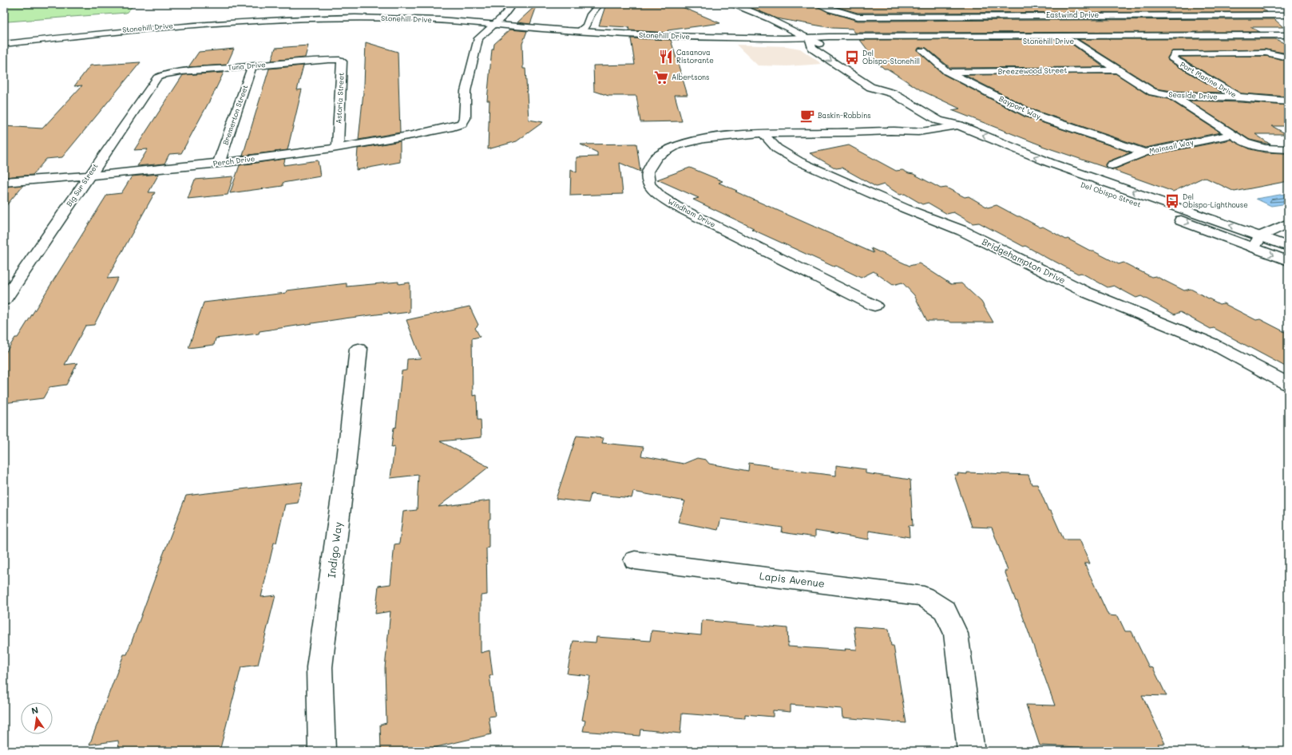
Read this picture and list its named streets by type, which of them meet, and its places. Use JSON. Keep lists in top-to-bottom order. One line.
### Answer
{"streets":{"street":["Eastwind Drive","Stonehill Drive","Tuna Drive","Breezewood Street","Port Marine Drive","Seaside Drive","Astoria Street","Bayport Way","Bremerton Street","Mainsail Way","Perch Drive","Big Sur Street","Del Obispo Street","Windham Drive","Bridgehampton Drive","Indigo Way","Lapis Avenue"]},"crossings":[["Stonehill Drive","Seaside Drive"],["Stonehill Drive","Perch Drive"],["Tuna Drive","Astoria Street"],["Tuna Drive","Bremerton Street"],["Tuna Drive","Big Sur Street"],["Breezewood Street","Seaside Drive"],["Breezewood Street","Bayport Way"],["Port Marine Drive","Seaside Drive"],["Astoria Street","Perch Drive"],["Bayport Way","Mainsail Way"],["Bremerton Street","Perch Drive"],["Perch Drive","Big Sur Street"],["Del Obispo Street","Windham Drive"],["Windham Drive","Bridgehampton Drive"]],"places":{"restaurant":["Casanova Ristorante"],"bus stop":["Del Obispo-Stonehill","Del Obispo-Lighthouse"],"supermarket":["Albertsons"],"cafe":["Baskin-Robbins"]},"north":"top"}
